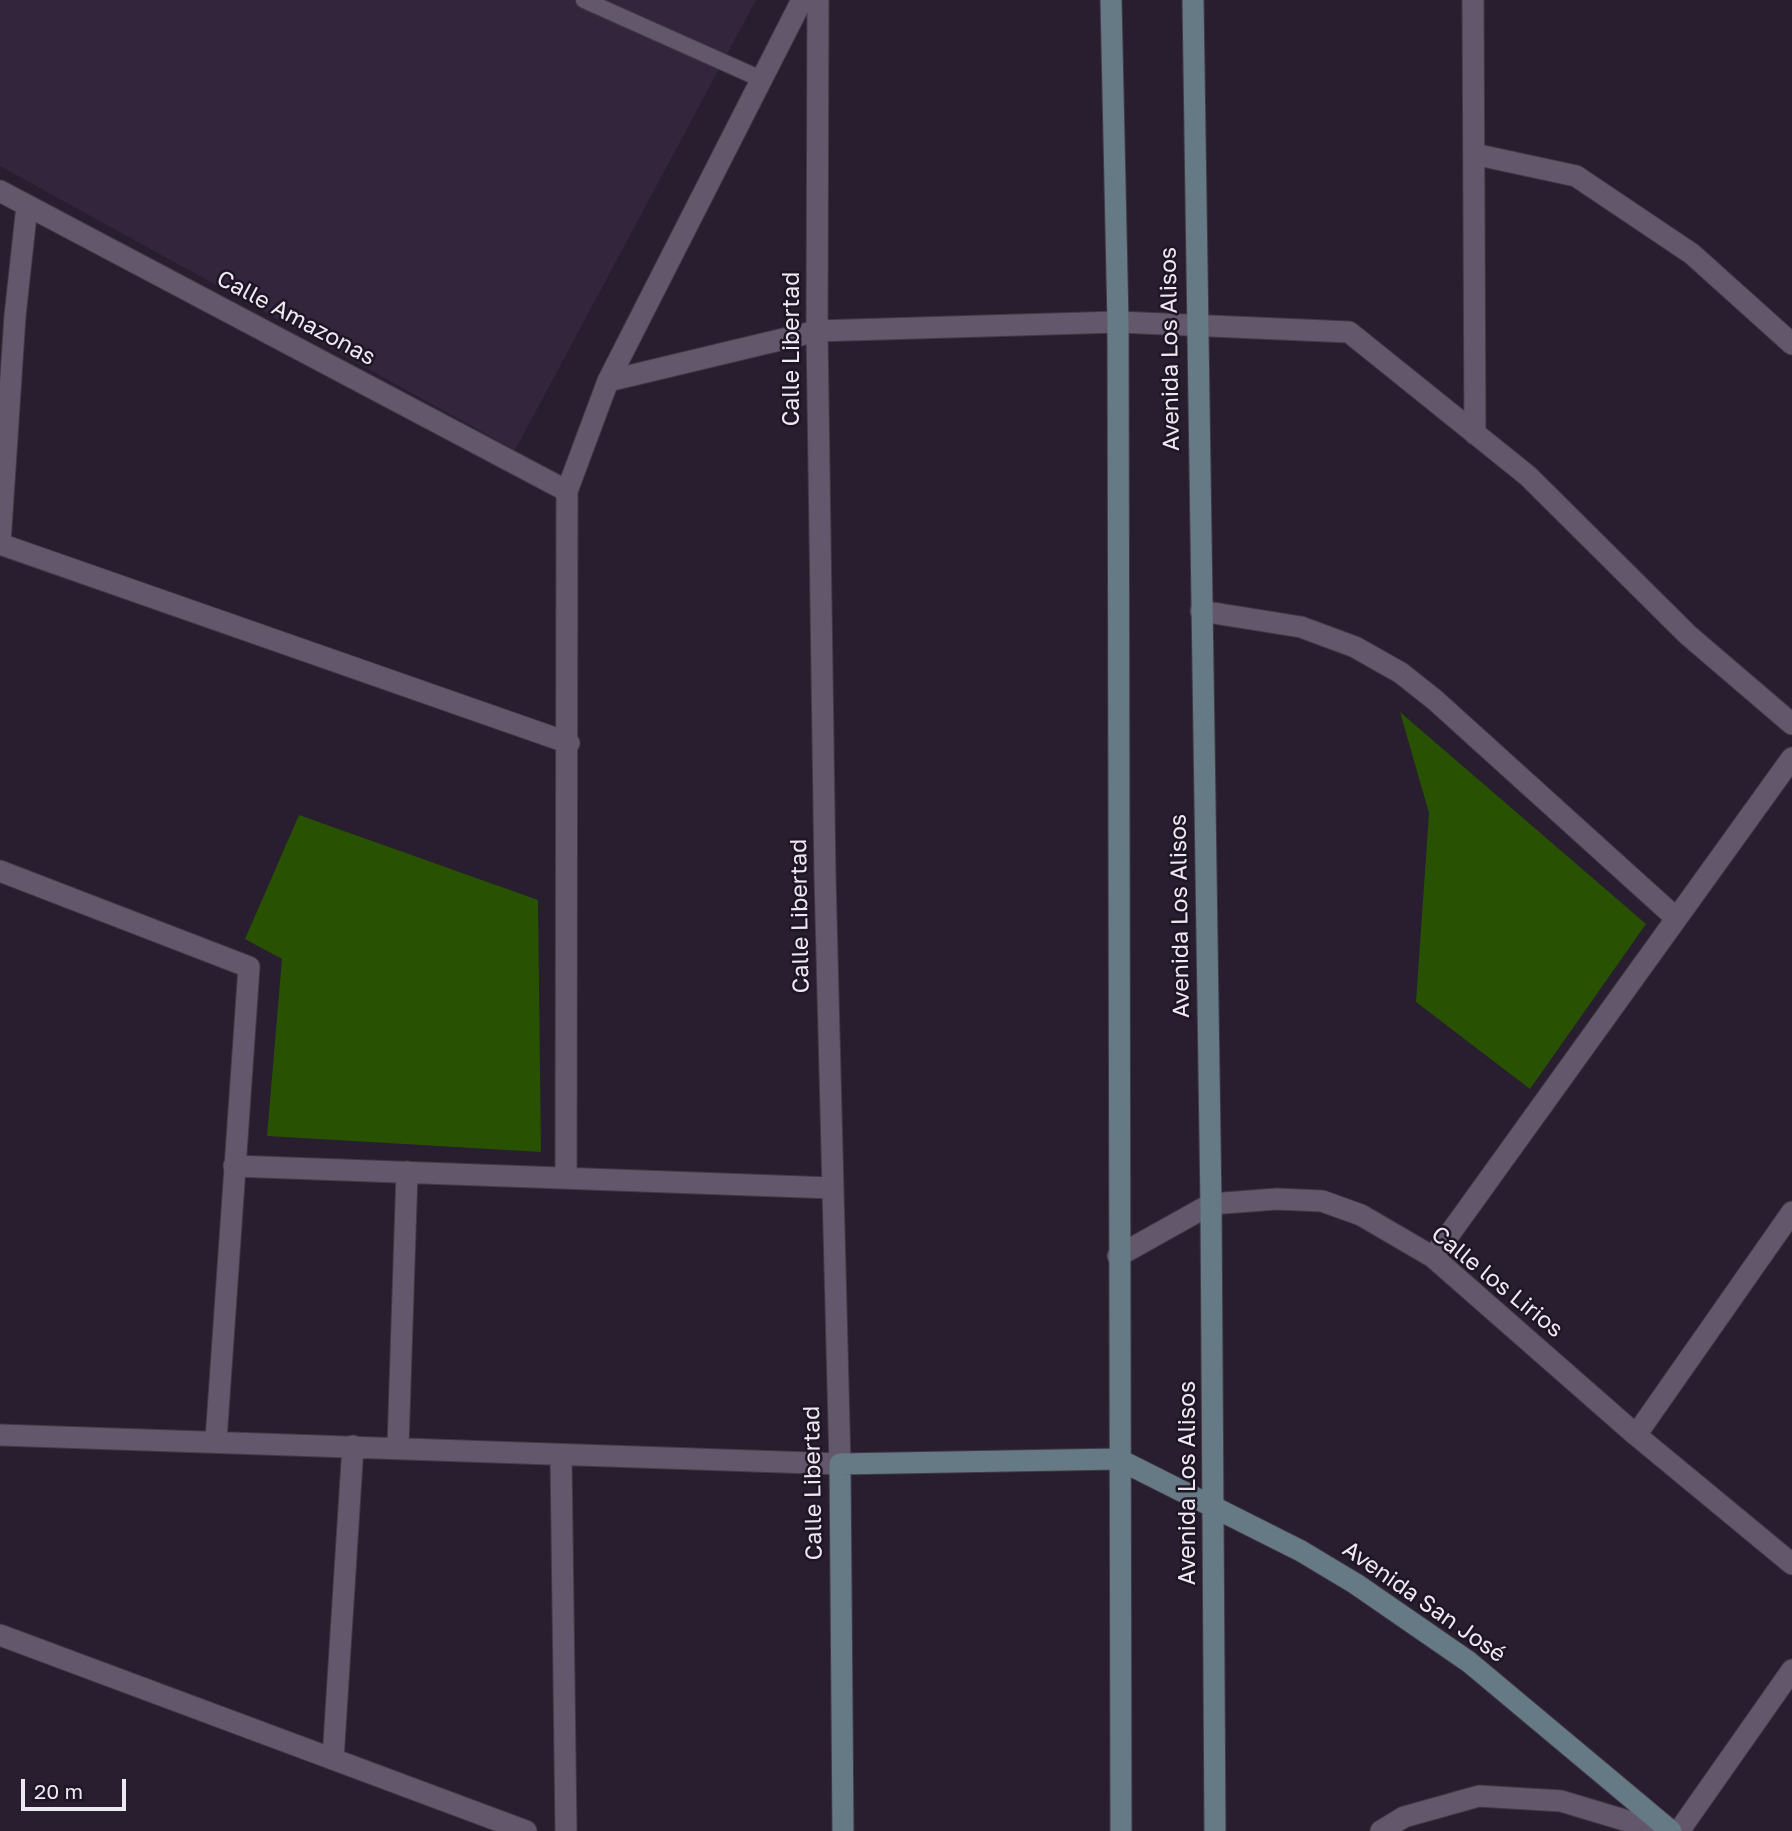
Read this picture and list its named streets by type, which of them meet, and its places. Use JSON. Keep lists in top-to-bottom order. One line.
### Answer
{"streets":{"street":["Calle Amazonas","Calle Libertad","Avenida Los Alisos","Calle los Lirios","Avenida San José"]},"crossings":[["Avenida Los Alisos","Calle los Lirios"],["Avenida Los Alisos","Avenida San José"]],"scale_bar":"20 m"}
